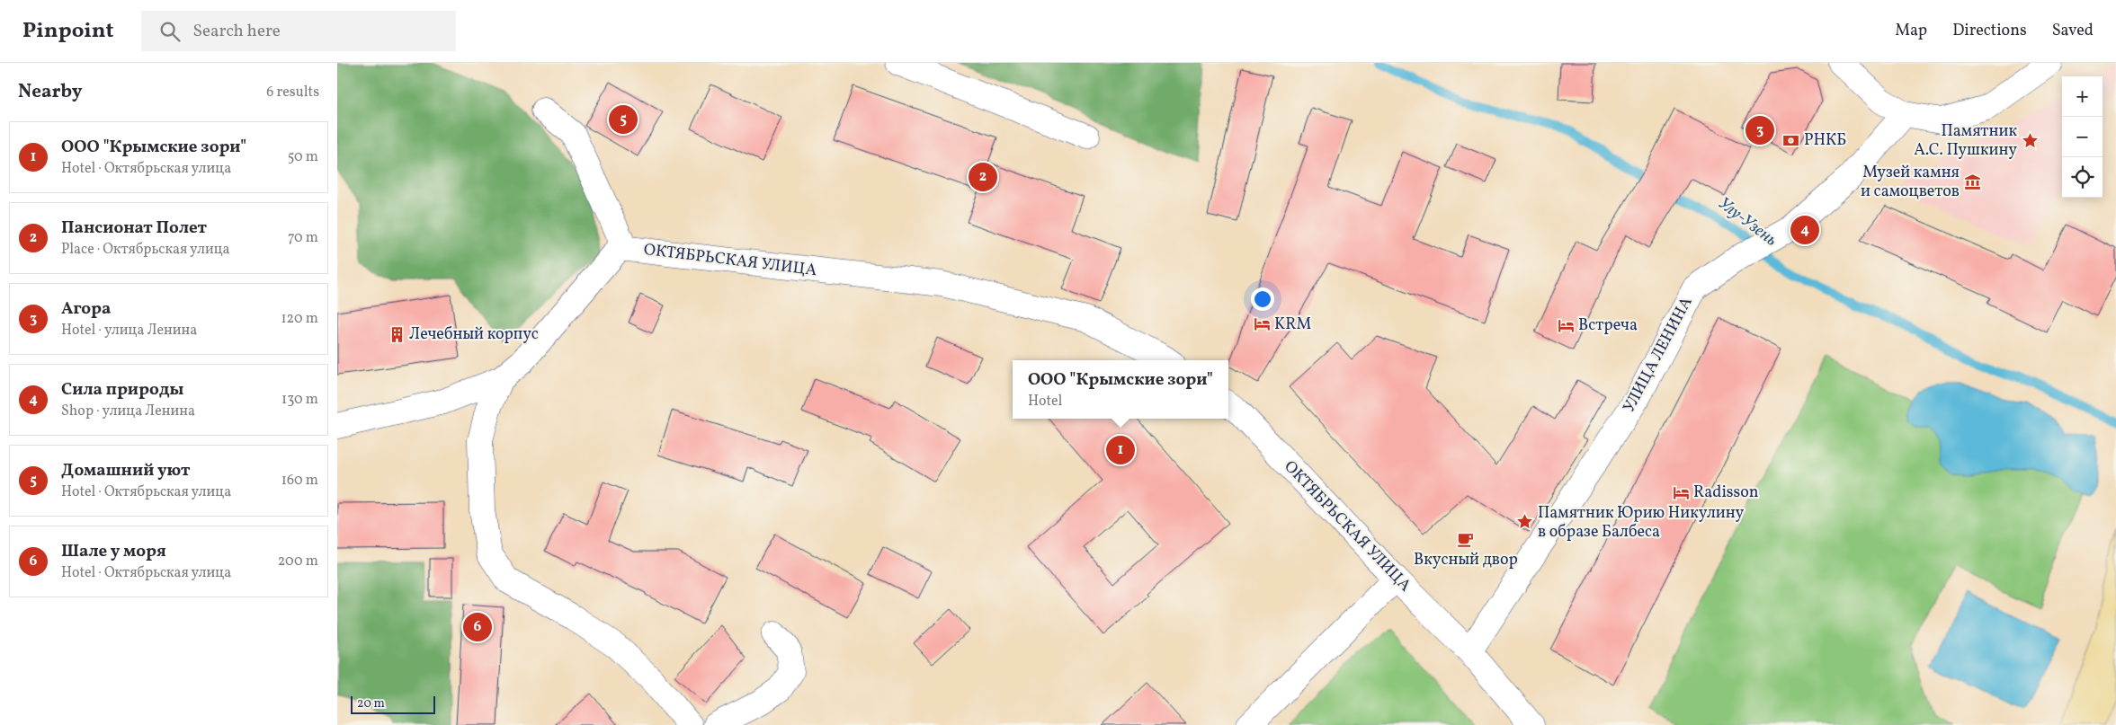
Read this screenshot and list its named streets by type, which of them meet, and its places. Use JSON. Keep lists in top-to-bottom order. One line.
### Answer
{"streets":{"street":["ОКТЯБРЬСКАЯ УЛИЦА","УЛИЦА ЛЕНИНА"]},"crossings":[["ОКТЯБРЬСКАЯ УЛИЦА","УЛИЦА ЛЕНИНА"]],"water":["Улу-Узень"],"places":{"bank":["РНКБ"],"place":["Памятник А.С. Пушкину","Памятник Юрию Никулину в образе Балбеса"],"museum":["Музей камня и самоцветов"],"hotel":["KRM","Встреча","Radisson"],"building":["Лечебный корпус"],"cafe":["Вкусный двор"]},"scale_bar":"20 m","page":{"header":"Pinpoint","search":"Search here","nav":["Map","Directions","Saved"],"heading":["Nearby","6 results"],"map_buttons":["+","−"],"pins":["5","3","2","4","1","6"],"list":[{"mark":"1","name":"ООО \"Крымские зори\"","note":"Hotel · Октябрьская улица","value":"50 m"},{"mark":"2","name":"Пансионат Полет","note":"Place · Октябрьская улица","value":"70 m"},{"mark":"3","name":"Агора","note":"Hotel · улица Ленина","value":"120 m"},{"mark":"4","name":"Сила природы","note":"Shop · улица Ленина","value":"130 m"},{"mark":"5","name":"Домашний уют","note":"Hotel · Октябрьская улица","value":"160 m"},{"mark":"6","name":"Шале у моря","note":"Hotel · Октябрьская улица","value":"200 m"}],"popup":["ООО \"Крымские зори\"","Hotel"],"scale":"20 m"}}
